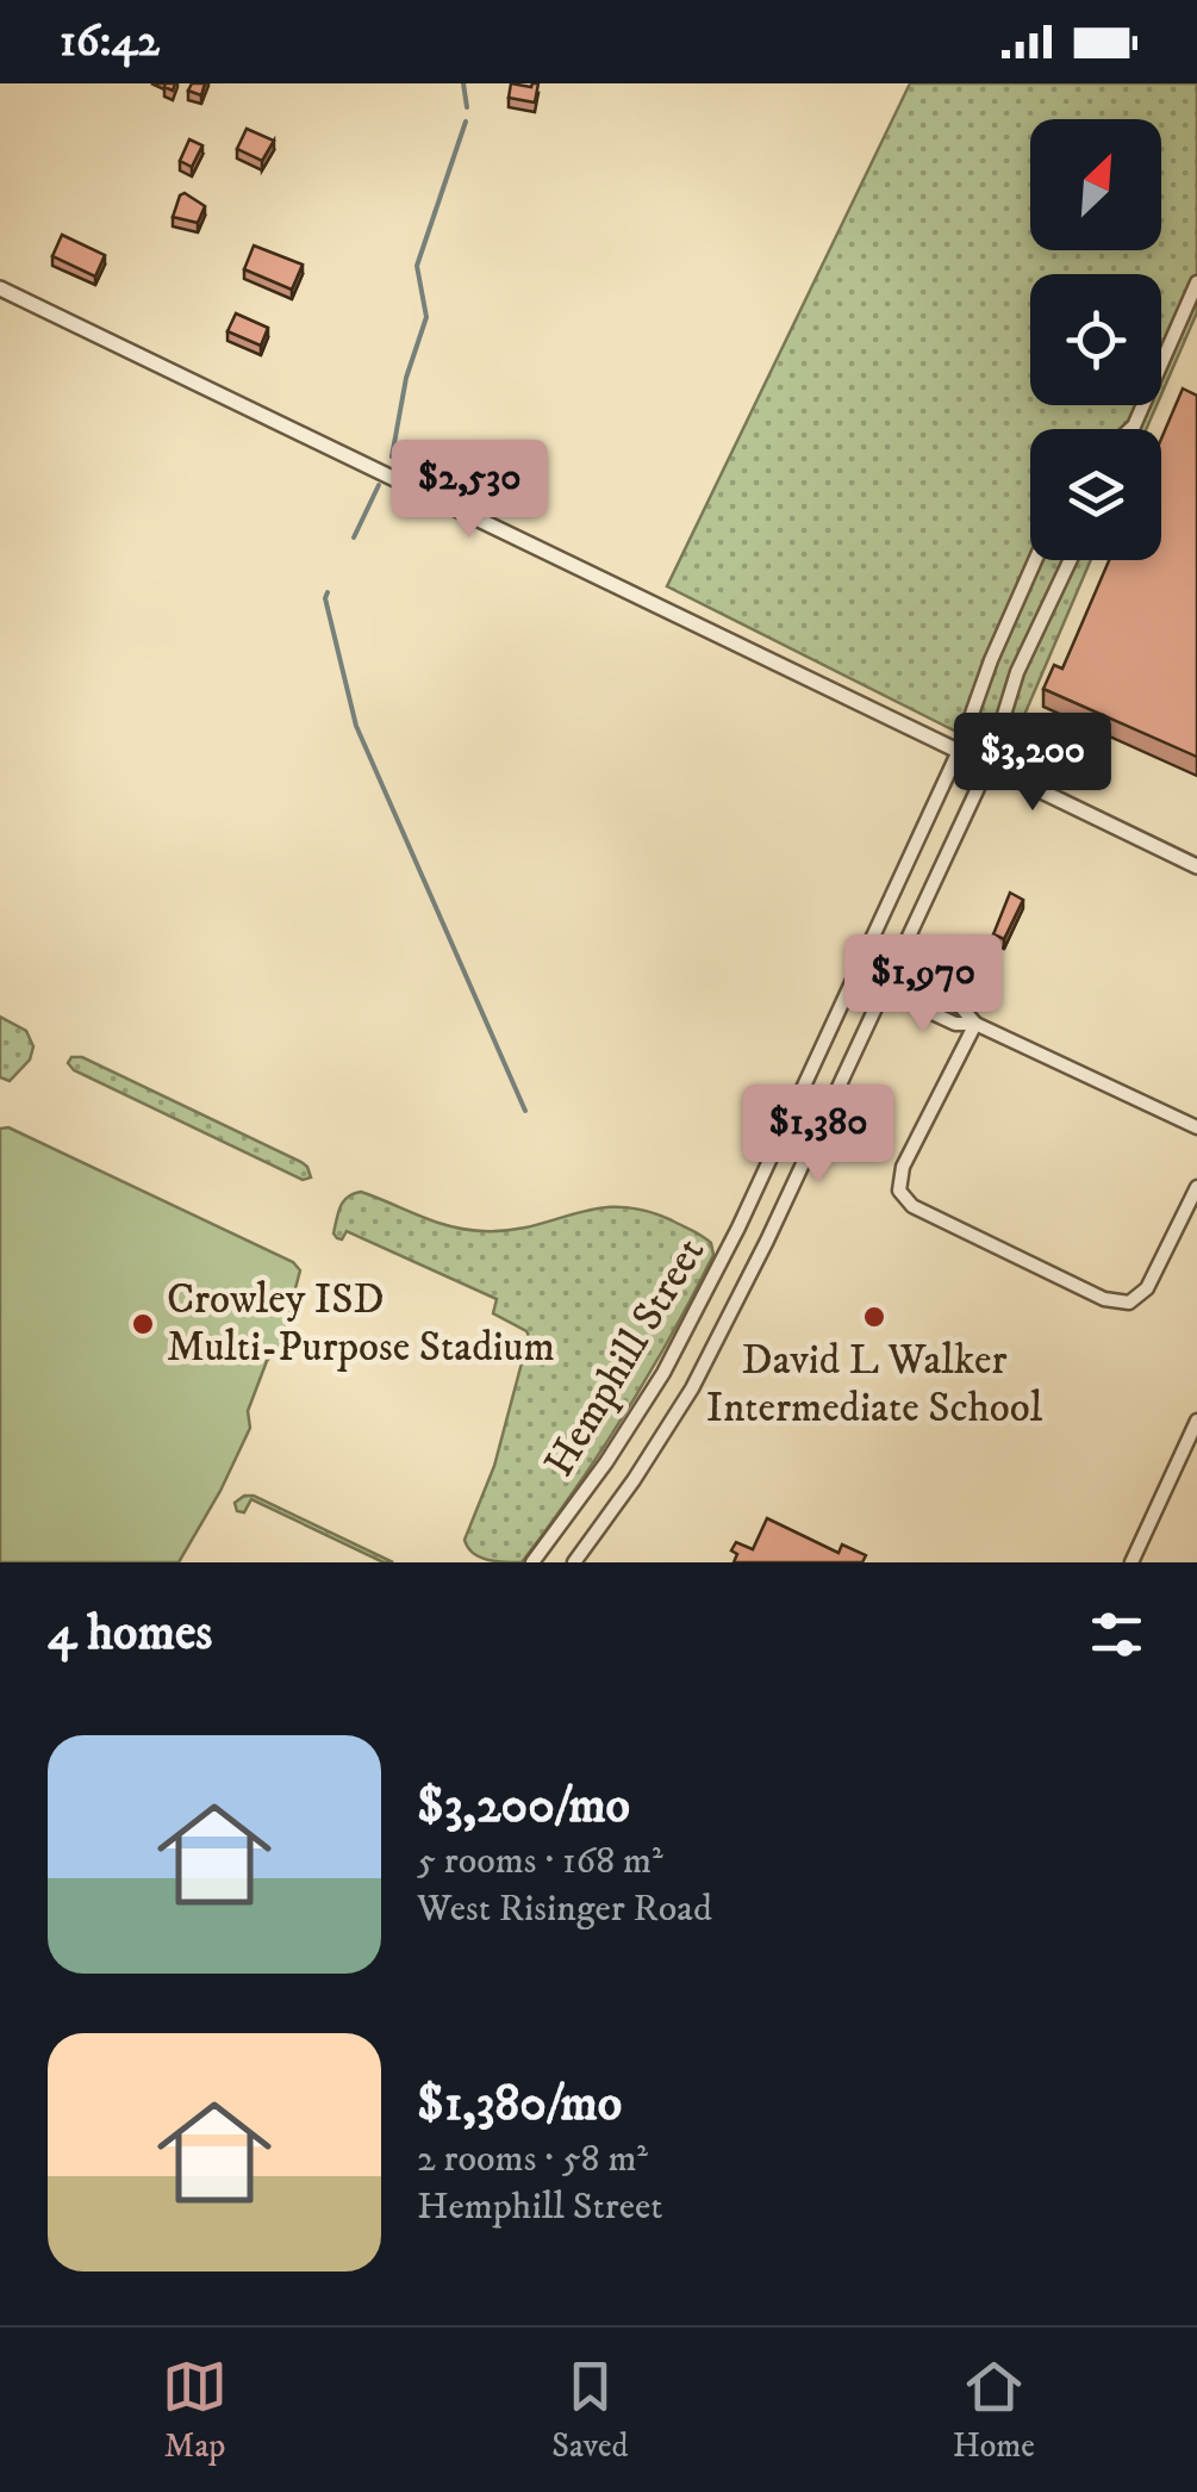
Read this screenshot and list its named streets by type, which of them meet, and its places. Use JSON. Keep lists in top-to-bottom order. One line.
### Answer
{"streets":{"street":["Hemphill Street"]},"places":["David L Walker Intermediate School","Crowley ISD Multi-Purpose Stadium"],"north":"top right","page":{"status":"16:42","price":["$2,530","$3,200","$1,970","$1,380"],"heading":"4 homes","list":[{"name":"$3,200/mo","note":"5 rooms · 168 m² · West Risinger Road"},{"name":"$1,380/mo","note":"2 rooms · 58 m² · Hemphill Street"}],"tabs":["Map","Saved","Home"]}}
